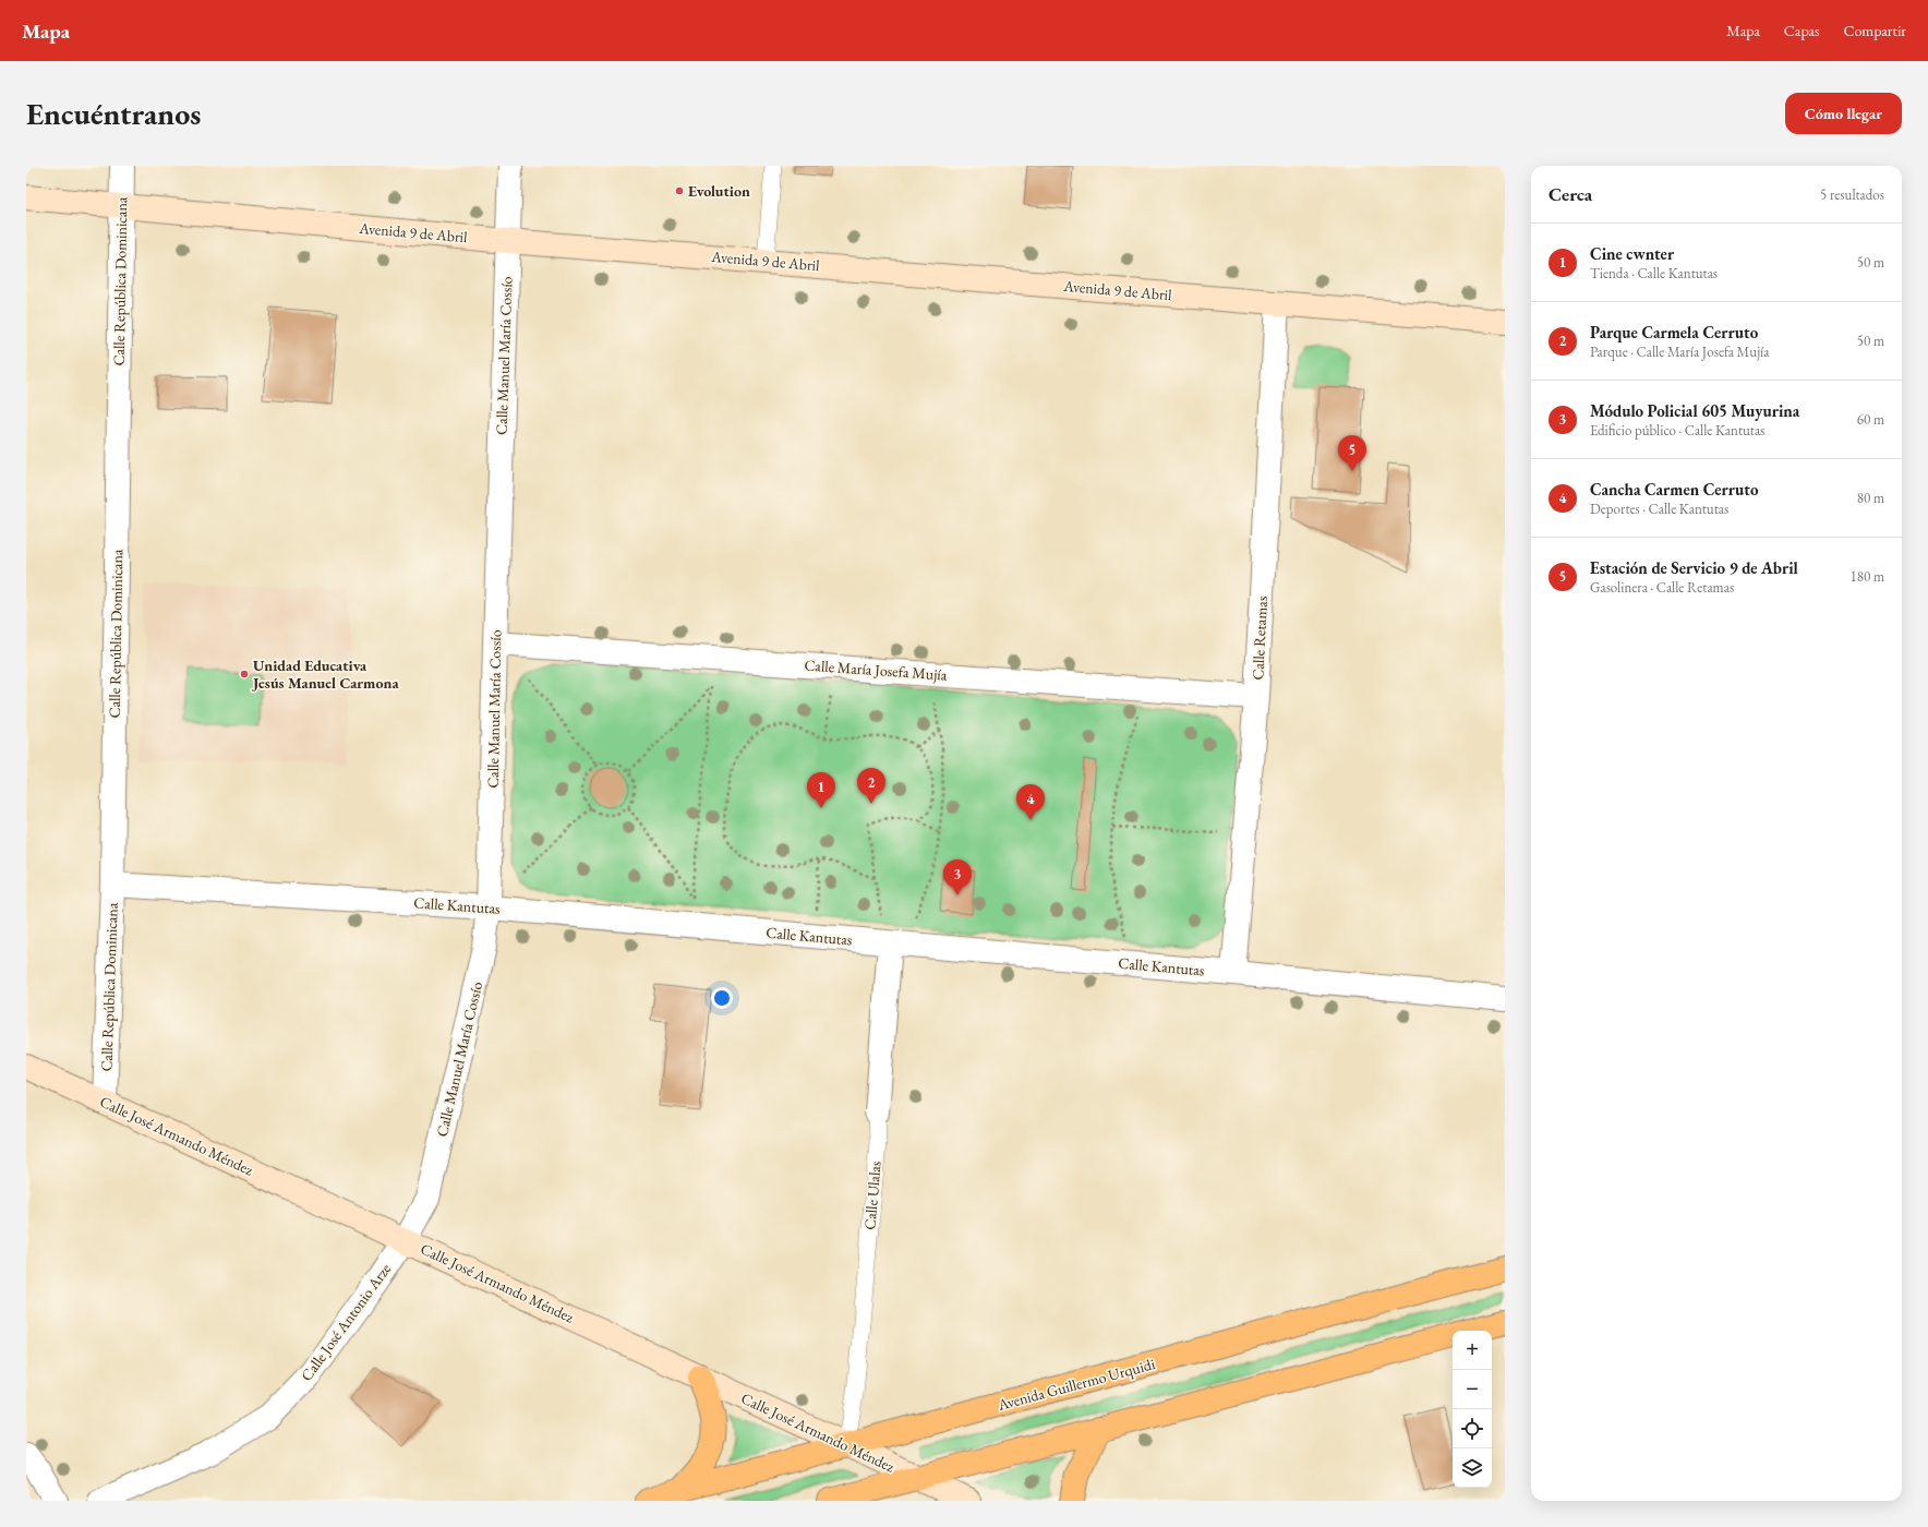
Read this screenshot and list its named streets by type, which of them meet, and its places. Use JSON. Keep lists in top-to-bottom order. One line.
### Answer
{"streets":{"main road":["Avenida 9 de Abril","Calle José Armando Méndez","Avenida Guillermo Urquidi"],"street":["Calle República Dominicana","Calle Manuel María Cossío","Calle Retamas","Calle María Josefa Mujía","Calle Kantutas","Calle Ulalas","Calle José Antonio Arze"]},"crossings":[["Avenida 9 de Abril","Calle República Dominicana"],["Avenida 9 de Abril","Calle Manuel María Cossío"],["Avenida 9 de Abril","Calle Retamas"],["Calle República Dominicana","Calle Kantutas"],["Calle República Dominicana","Calle José Armando Méndez"],["Calle Manuel María Cossío","Calle María Josefa Mujía"],["Calle Manuel María Cossío","Calle Kantutas"],["Calle Manuel María Cossío","Calle José Armando Méndez"],["Calle Manuel María Cossío","Calle José Antonio Arze"],["Calle Retamas","Calle María Josefa Mujía"],["Calle Retamas","Calle Kantutas"],["Calle Kantutas","Calle Ulalas"],["Calle José Armando Méndez","Calle Ulalas"],["Calle José Armando Méndez","Calle José Antonio Arze"],["Calle José Armando Méndez","Avenida Guillermo Urquidi"],["Calle Ulalas","Avenida Guillermo Urquidi"]],"places":["Evolution","Unidad Educativa Jesús Manuel Carmona"],"page":{"header":"Mapa","nav":["Mapa","Capas","Compartir"],"buttons":"Cómo llegar","title":"Encuéntranos","heading":["Cerca","5 resultados"],"list":[{"mark":"1","name":"Cine cwnter","note":"Tienda · Calle Kantutas","value":"50 m"},{"mark":"2","name":"Parque Carmela Cerruto","note":"Parque · Calle María Josefa Mujía","value":"50 m"},{"mark":"3","name":"Módulo Policial 605 Muyurina","note":"Edificio público · Calle Kantutas","value":"60 m"},{"mark":"4","name":"Cancha Carmen Cerruto","note":"Deportes · Calle Kantutas","value":"80 m"},{"mark":"5","name":"Estación de Servicio 9 de Abril","note":"Gasolinera · Calle Retamas","value":"180 m"}],"pins":["5","2","1","4","3"],"map_buttons":["+","−"]}}
